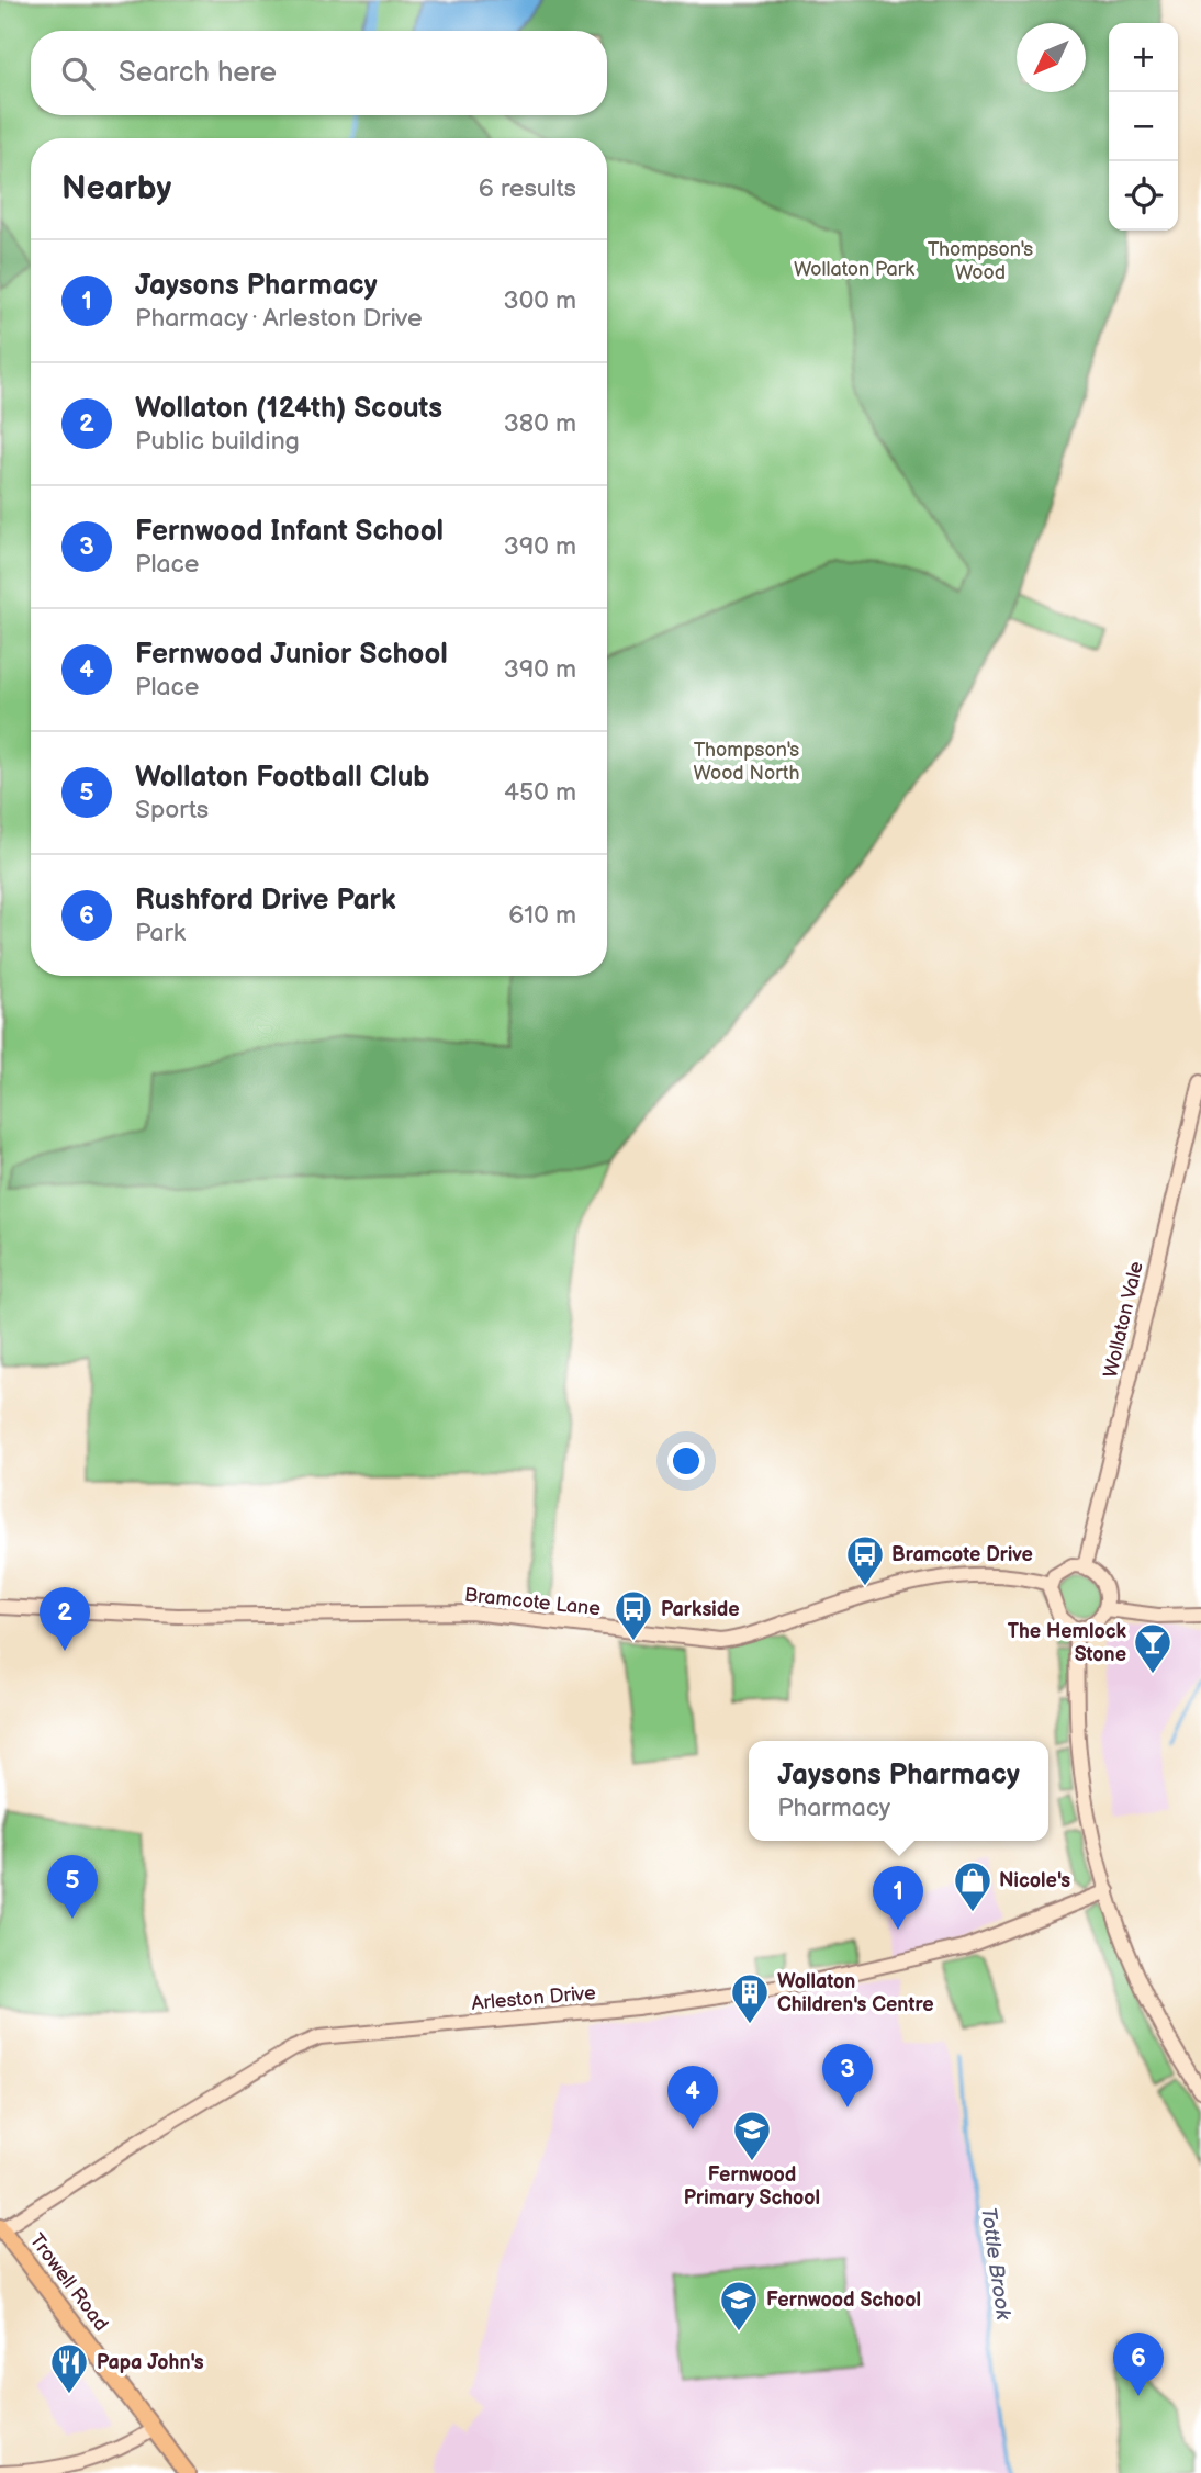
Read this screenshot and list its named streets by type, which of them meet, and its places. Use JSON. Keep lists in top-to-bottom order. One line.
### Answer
{"streets":{"main road":["Trowell Road"],"street":["Wollaton Vale","Bramcote Lane","Arleston Drive"]},"crossings":[["Wollaton Vale","Bramcote Lane"],["Arleston Drive","Trowell Road"]],"water":["Tottle Brook"],"parks":["Thompson's Wood","Wollaton Park","Thompson's Wood North"],"places":{"bus stop":["Bramcote Drive","Parkside"],"bar":["The Hemlock Stone"],"shop":["Nicole's"],"building":["Wollaton Children's Centre"],"school or university":["Fernwood Primary School","Fernwood School"],"restaurant":["Papa John's"]},"north":"bottom left","page":{"map_buttons":["+","−"],"search":"Search here","heading":["Nearby","6 results"],"list":[{"mark":"1","name":"Jaysons Pharmacy","note":"Pharmacy · Arleston Drive","value":"300 m"},{"mark":"2","name":"Wollaton (124th) Scouts","note":"Public building","value":"380 m"},{"mark":"3","name":"Fernwood Infant School","note":"Place","value":"390 m"},{"mark":"4","name":"Fernwood Junior School","note":"Place","value":"390 m"},{"mark":"5","name":"Wollaton Football Club","note":"Sports","value":"450 m"},{"mark":"6","name":"Rushford Drive Park","note":"Park","value":"610 m"}],"pins":["2","5","1","3","4","6"],"popup":["Jaysons Pharmacy","Pharmacy"]}}
